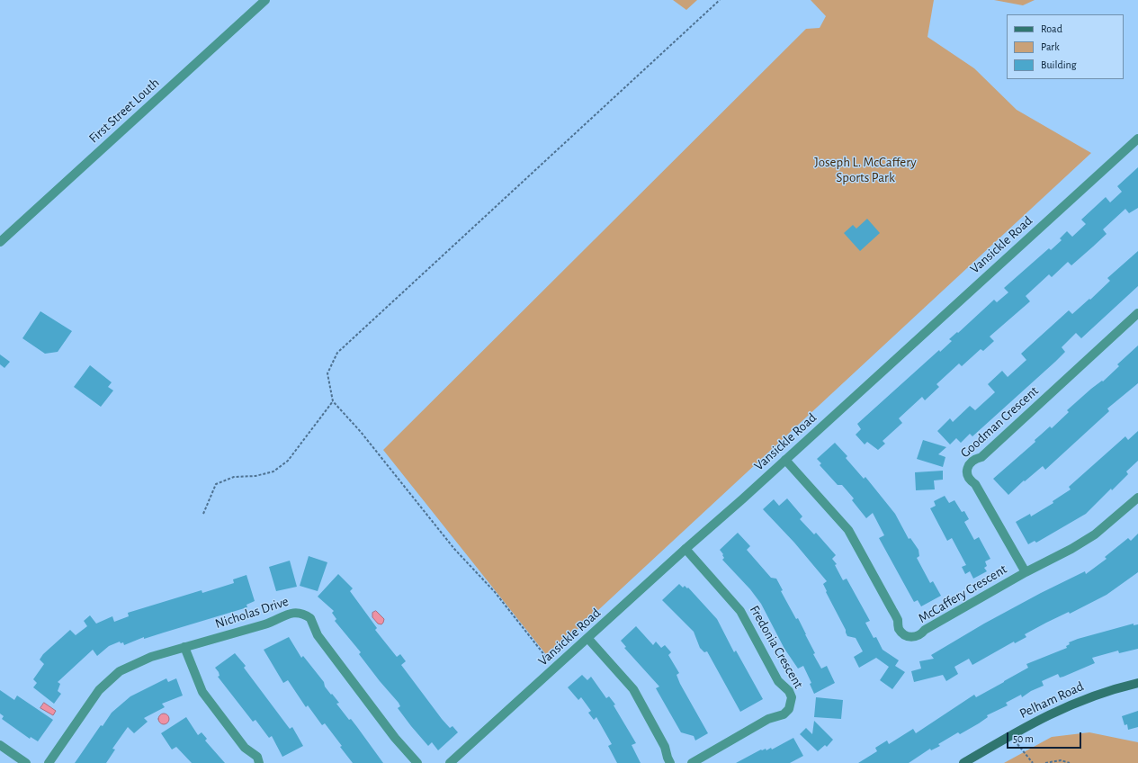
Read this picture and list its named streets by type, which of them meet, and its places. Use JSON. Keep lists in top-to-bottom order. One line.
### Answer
{"streets":{"main road":["Pelham Road"],"street":["First Street Louth","Vansickle Road","Goodman Crescent","McCaffery Crescent","Nicholas Drive","Fredonia Crescent"]},"crossings":[["Vansickle Road","McCaffery Crescent"],["Vansickle Road","Fredonia Crescent"],["Goodman Crescent","McCaffery Crescent"]],"parks":["Joseph L. McCaffery Sports Park"],"legend":["Road","Park","Building"],"scale_bar":"50 m"}
